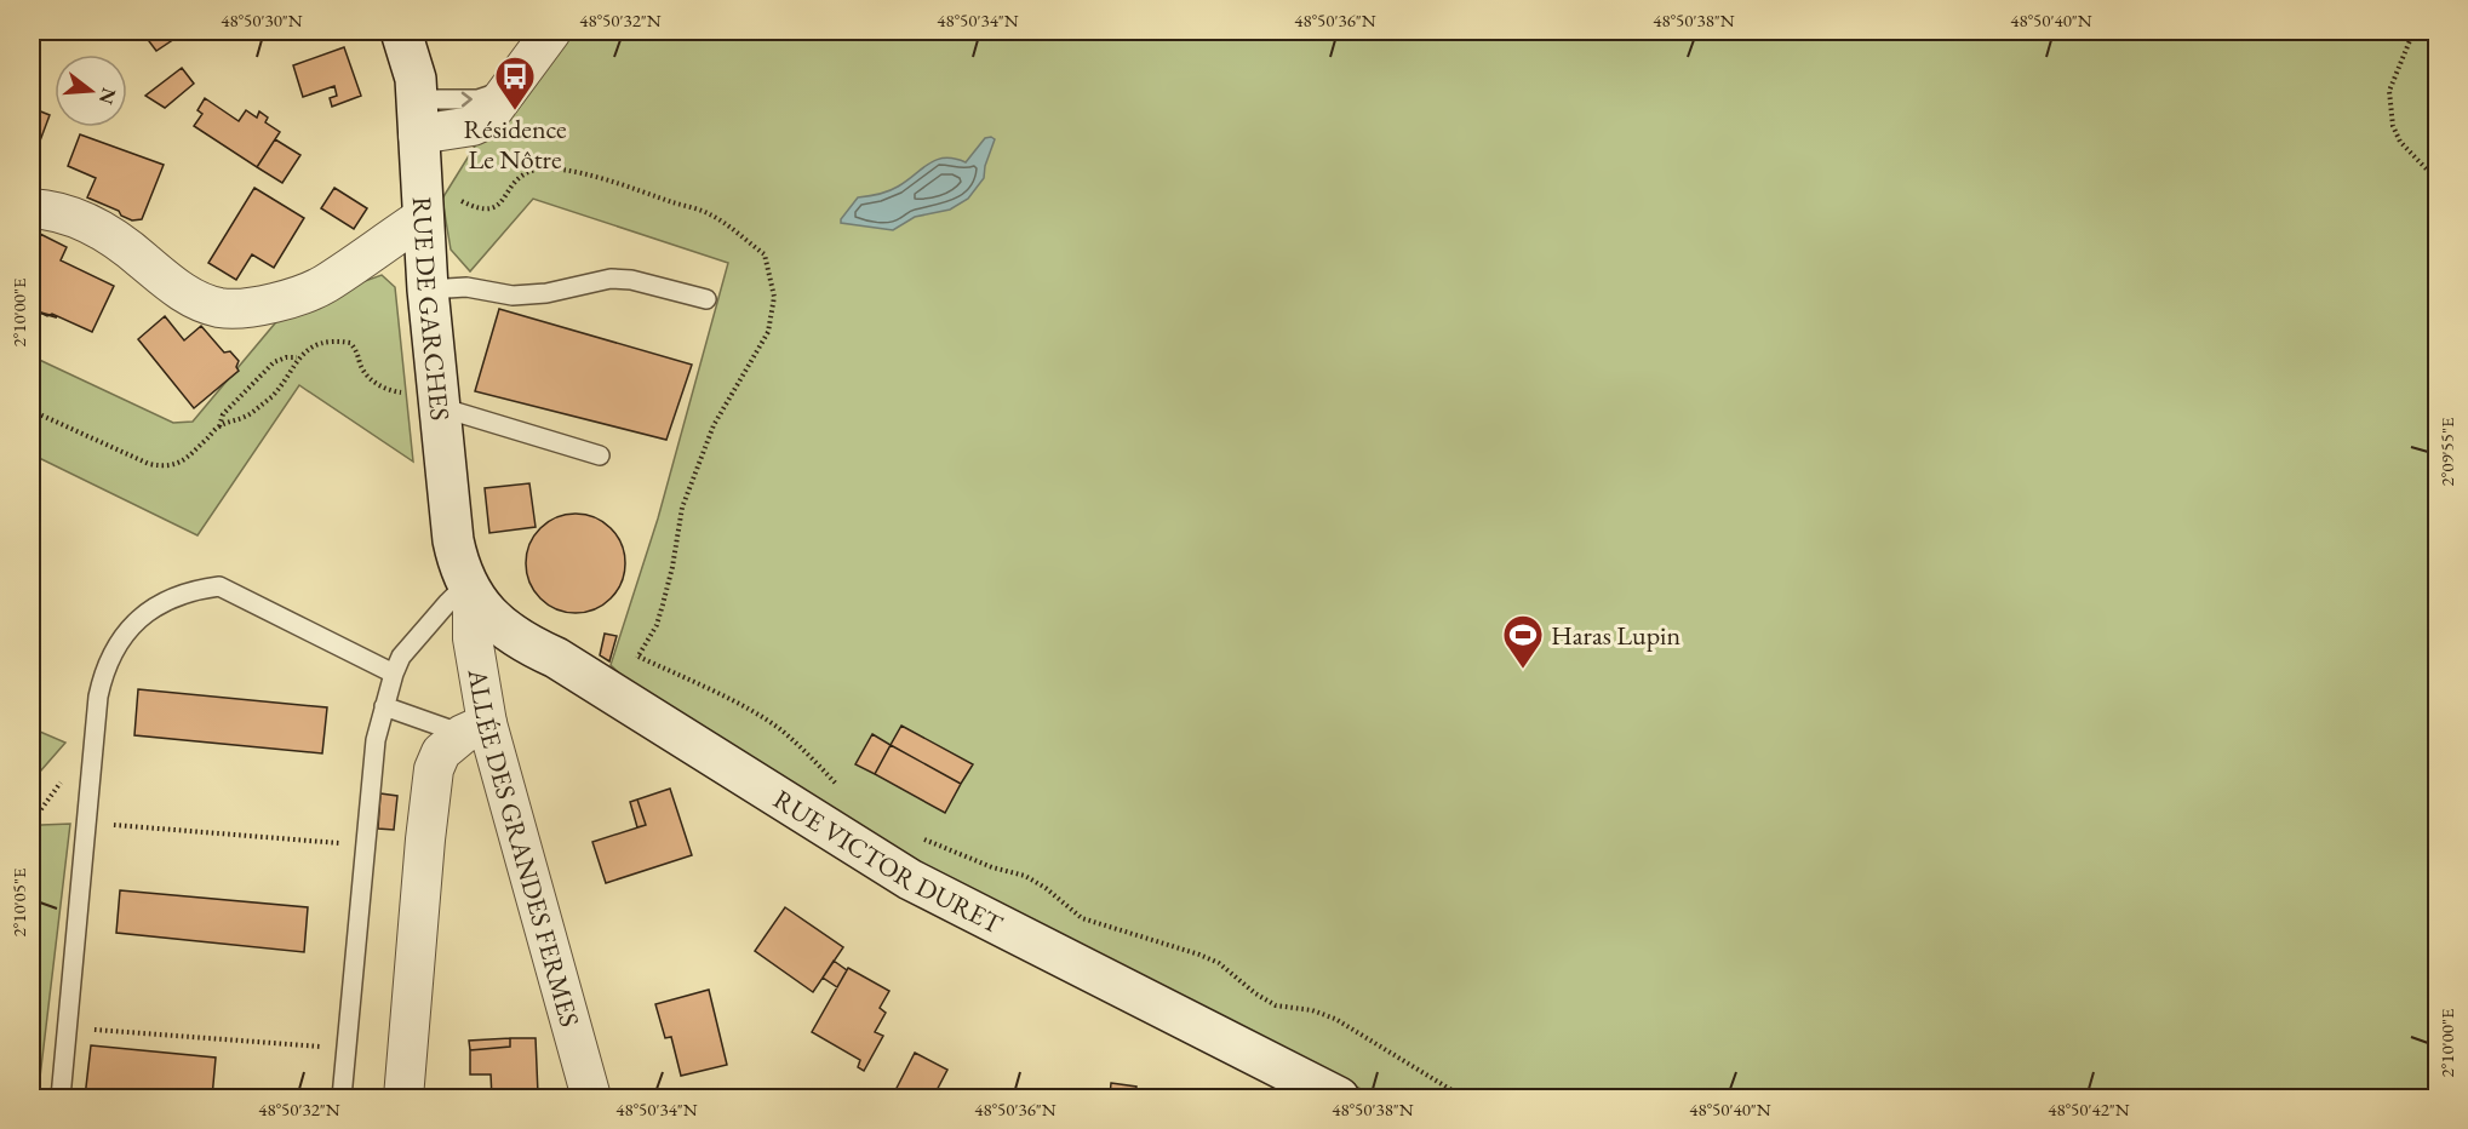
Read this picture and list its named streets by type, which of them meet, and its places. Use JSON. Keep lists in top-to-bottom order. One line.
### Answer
{"streets":{"street":["RUE DE GARCHES","ALLÉE DES GRANDES FERMES","RUE VICTOR DURET"]},"crossings":[["RUE DE GARCHES","ALLÉE DES GRANDES FERMES"],["RUE DE GARCHES","RUE VICTOR DURET"],["ALLÉE DES GRANDES FERMES","RUE VICTOR DURET"]],"places":{"bus stop":["Résidence Le Nôtre"],"sports":["Haras Lupin"]},"north":"right","coordinates":["48°50'30\"N","48°50'32\"N","48°50'34\"N","48°50'36\"N","48°50'38\"N","48°50'40\"N","2°10'00\"E","2°09'55\"E","2°10'05\"E","48°50'42\"N"]}
